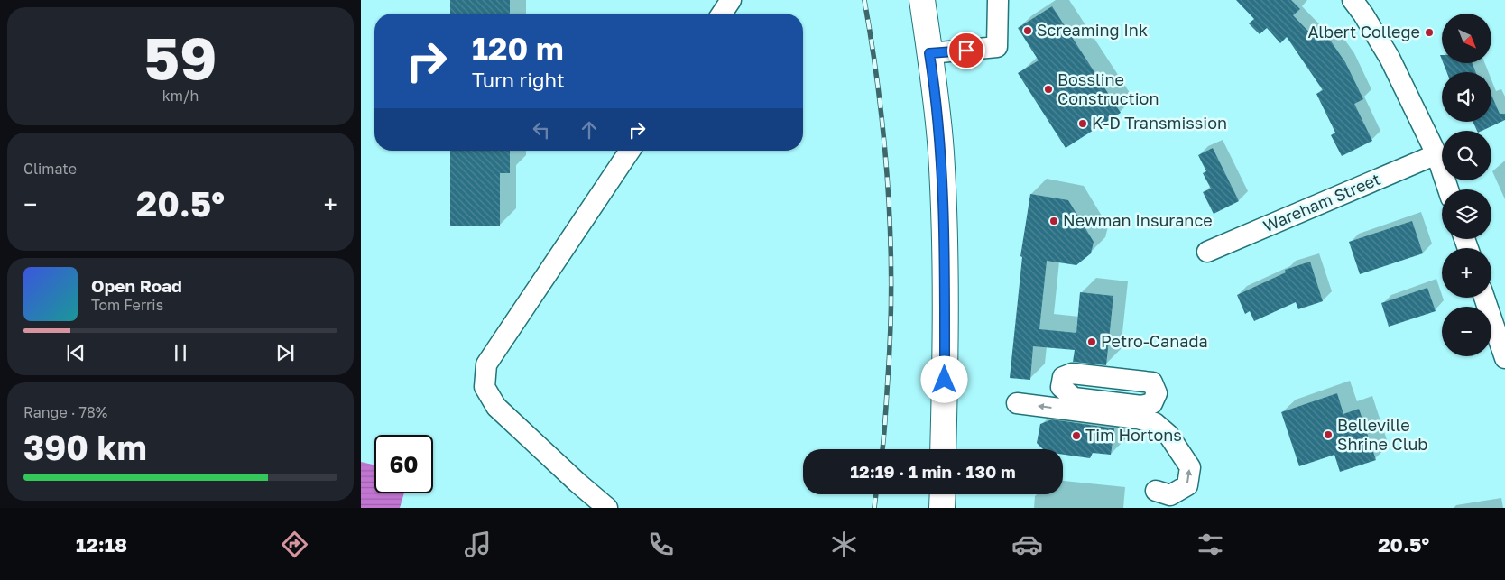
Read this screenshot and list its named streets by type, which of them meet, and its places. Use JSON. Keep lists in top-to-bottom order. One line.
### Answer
{"streets":{"street":["Wareham Street"]},"places":["Screaming Ink","Albert College","Bossline Construction","K-D Transmission","Newman Insurance","Petro-Canada","Belleville Shrine Club","Tim Hortons"],"north":"bottom right","page":{"tile":[["59","km/h"],"Climate",["Range · 78%","390 km"]],"map_buttons":["+","−"],"turn":["120 m","Turn right"],"heat":["−","20.5°","+"],"song":["Open Road","Tom Ferris"],"limit":"60","trip":"12:19 · 1 min · 130 m","tabs":["12:18","20.5°"]}}
